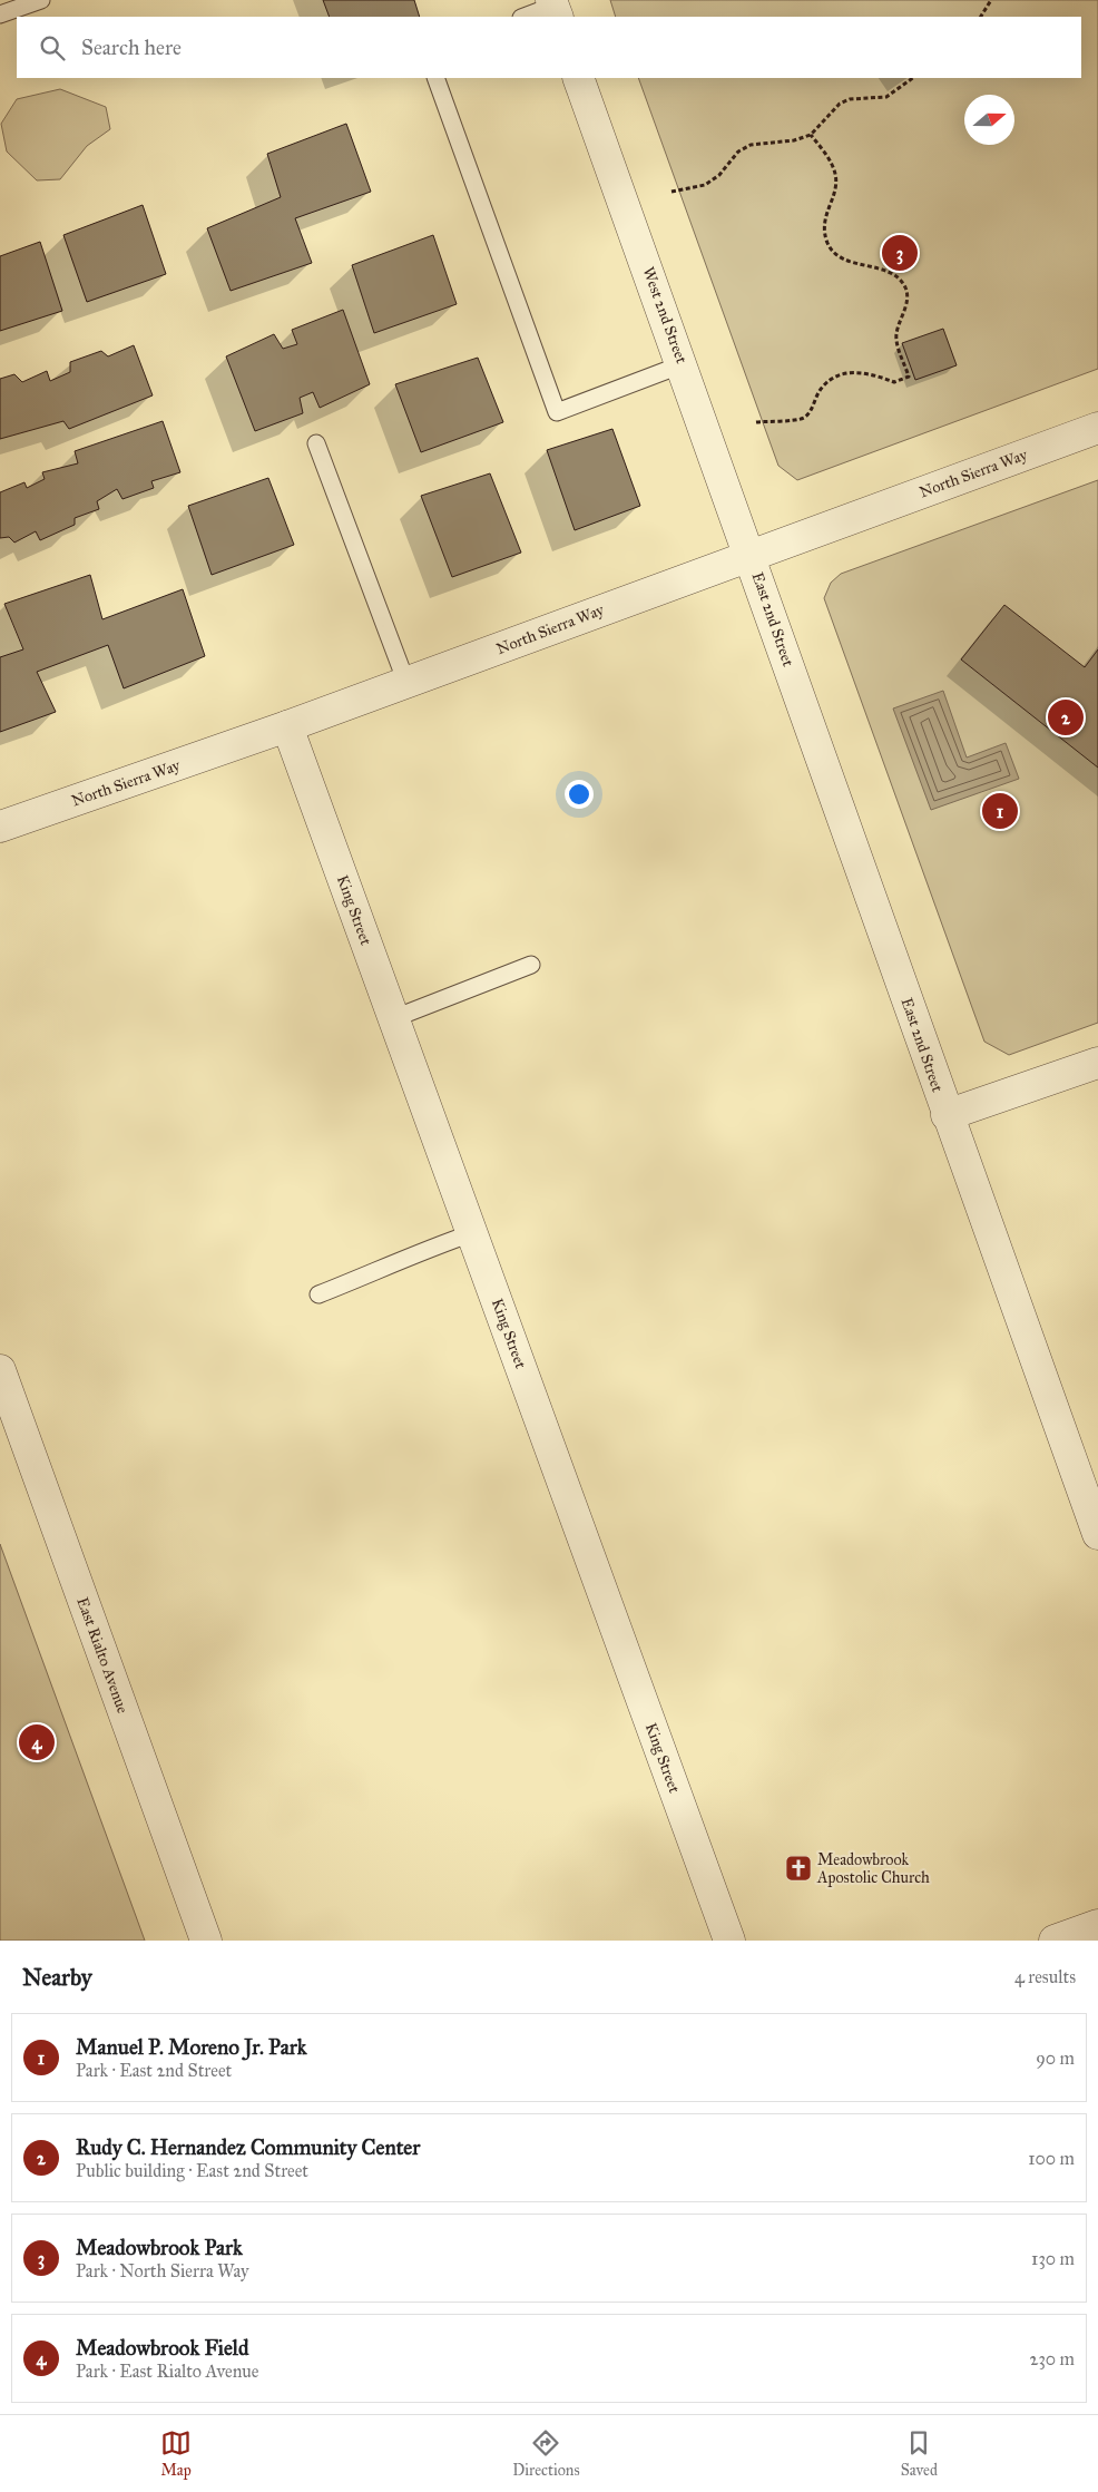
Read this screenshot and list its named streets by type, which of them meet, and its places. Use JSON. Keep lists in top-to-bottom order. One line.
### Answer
{"streets":{"street":["West 2nd Street","North Sierra Way","East 2nd Street","King Street","East Rialto Avenue"]},"crossings":[["West 2nd Street","North Sierra Way"],["West 2nd Street","East 2nd Street"],["North Sierra Way","East 2nd Street"],["North Sierra Way","King Street"]],"places":{"church":["Meadowbrook Apostolic Church"]},"north":"right","page":{"search":"Search here","pins":["3","2","1","4"],"heading":["Nearby","4 results"],"list":[{"mark":"1","name":"Manuel P. Moreno Jr. Park","note":"Park · East 2nd Street","value":"90 m"},{"mark":"2","name":"Rudy C. Hernandez Community Center","note":"Public building · East 2nd Street","value":"100 m"},{"mark":"3","name":"Meadowbrook Park","note":"Park · North Sierra Way","value":"130 m"},{"mark":"4","name":"Meadowbrook Field","note":"Park · East Rialto Avenue","value":"230 m"}],"nav":["Map","Directions","Saved"]}}
